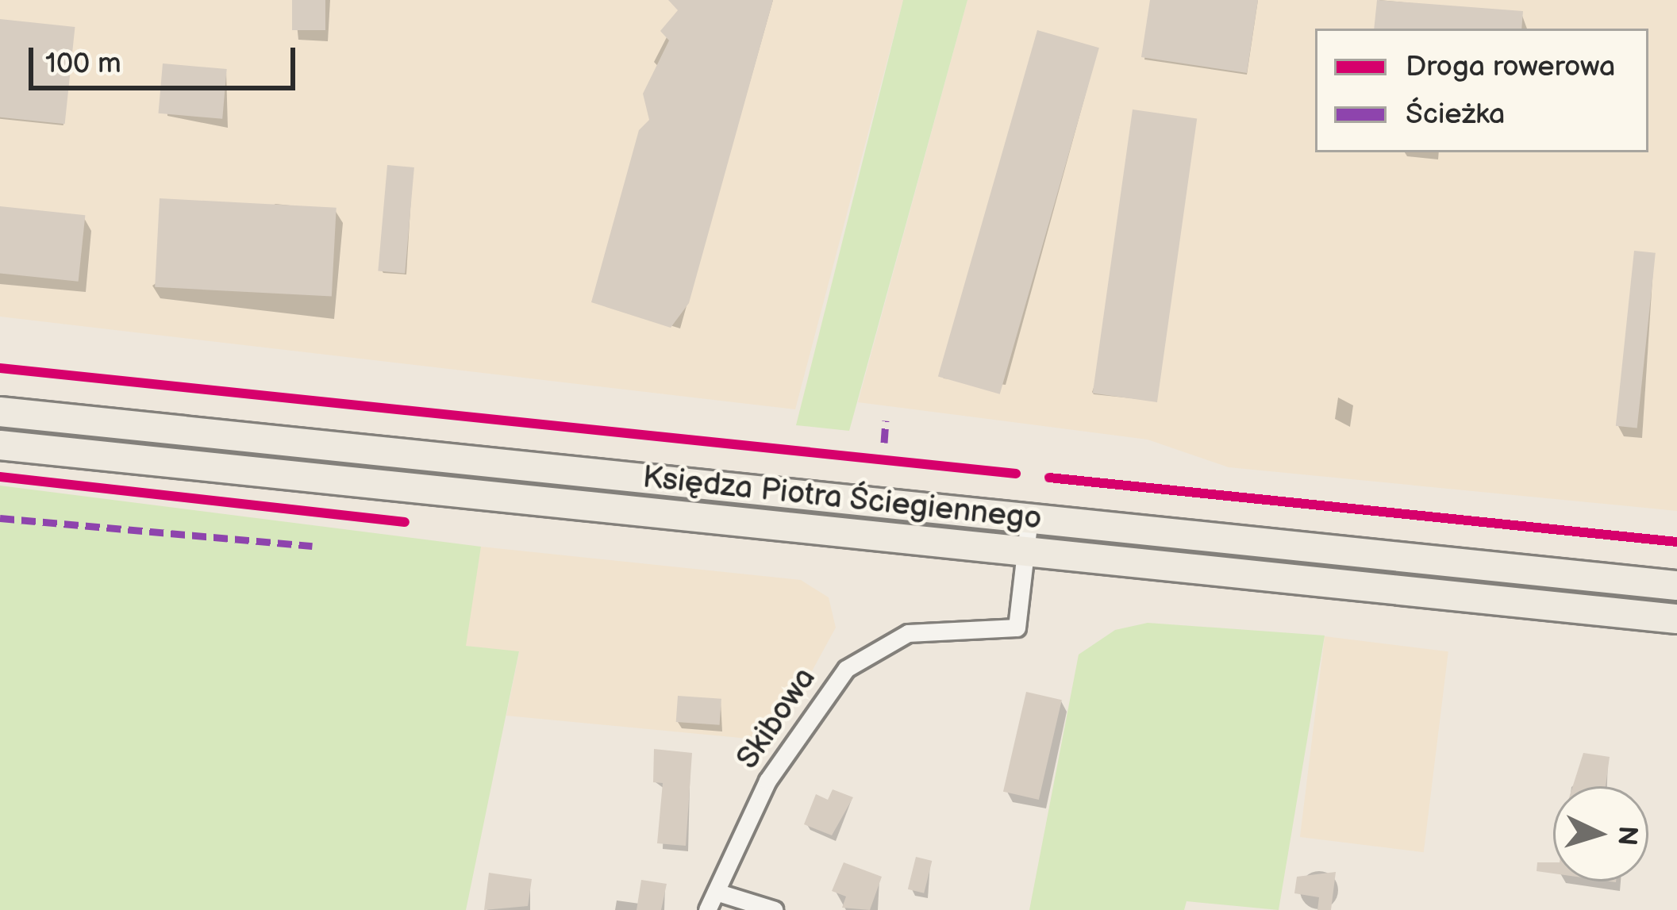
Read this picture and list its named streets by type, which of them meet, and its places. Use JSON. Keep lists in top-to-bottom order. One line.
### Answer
{"streets":{"main road":["Księdza Piotra Ściegiennego"],"street":["Skibowa"]},"crossings":[["Księdza Piotra Ściegiennego","Skibowa"]],"legend":["Droga rowerowa","Ścieżka"],"scale_bar":"100 m","north":"right"}
